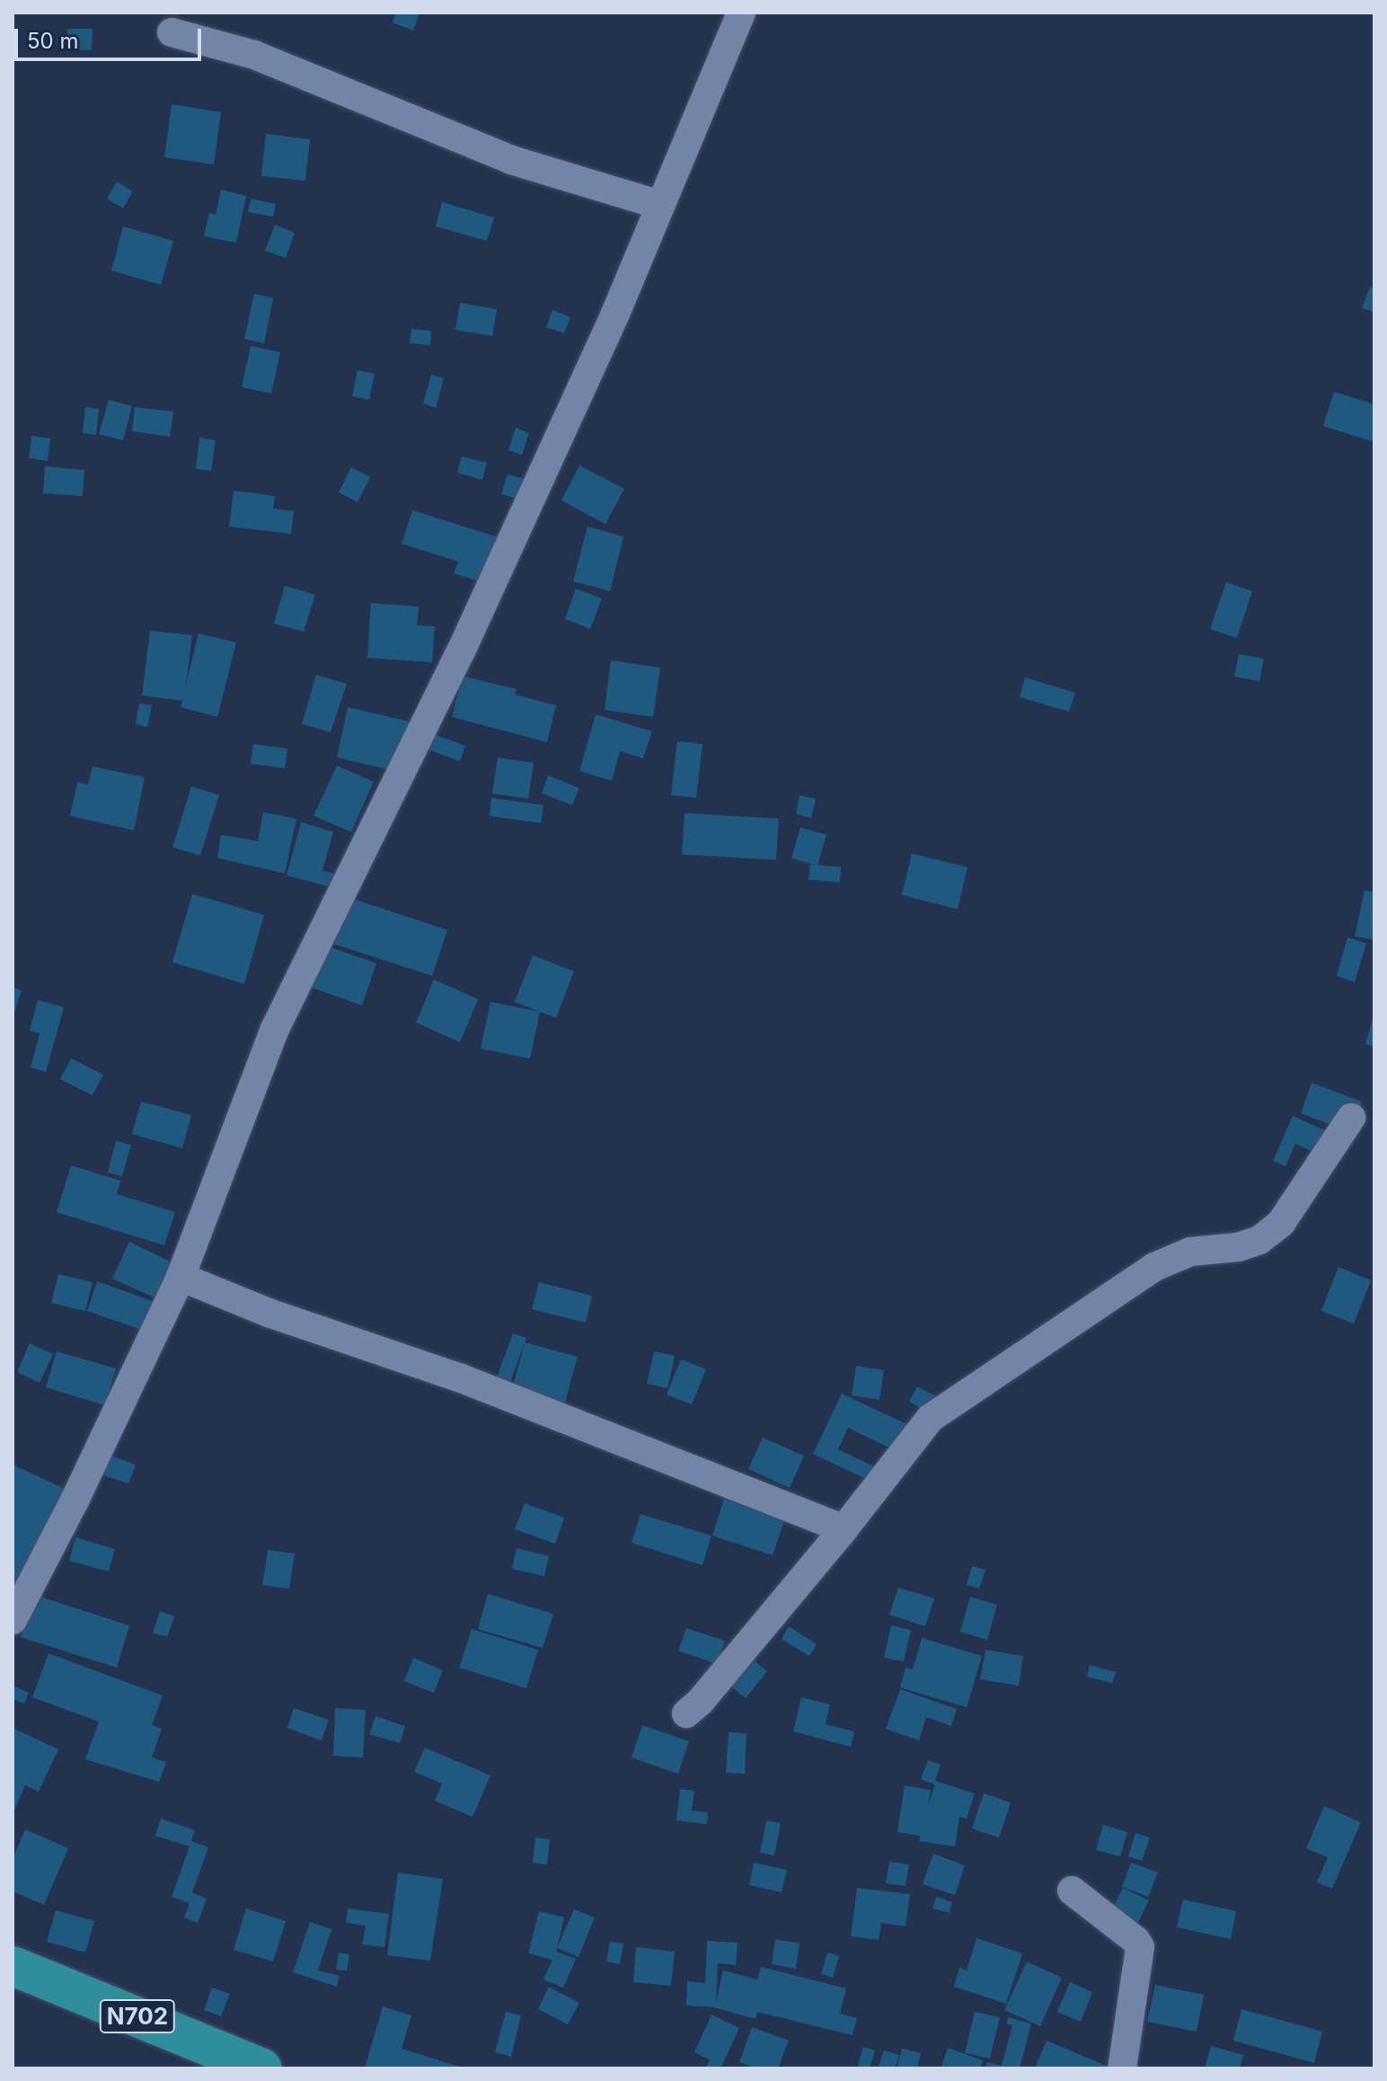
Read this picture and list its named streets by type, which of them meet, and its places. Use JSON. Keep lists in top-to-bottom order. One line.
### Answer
{"streets":{"highway":["N702"]},"scale_bar":"50 m"}
